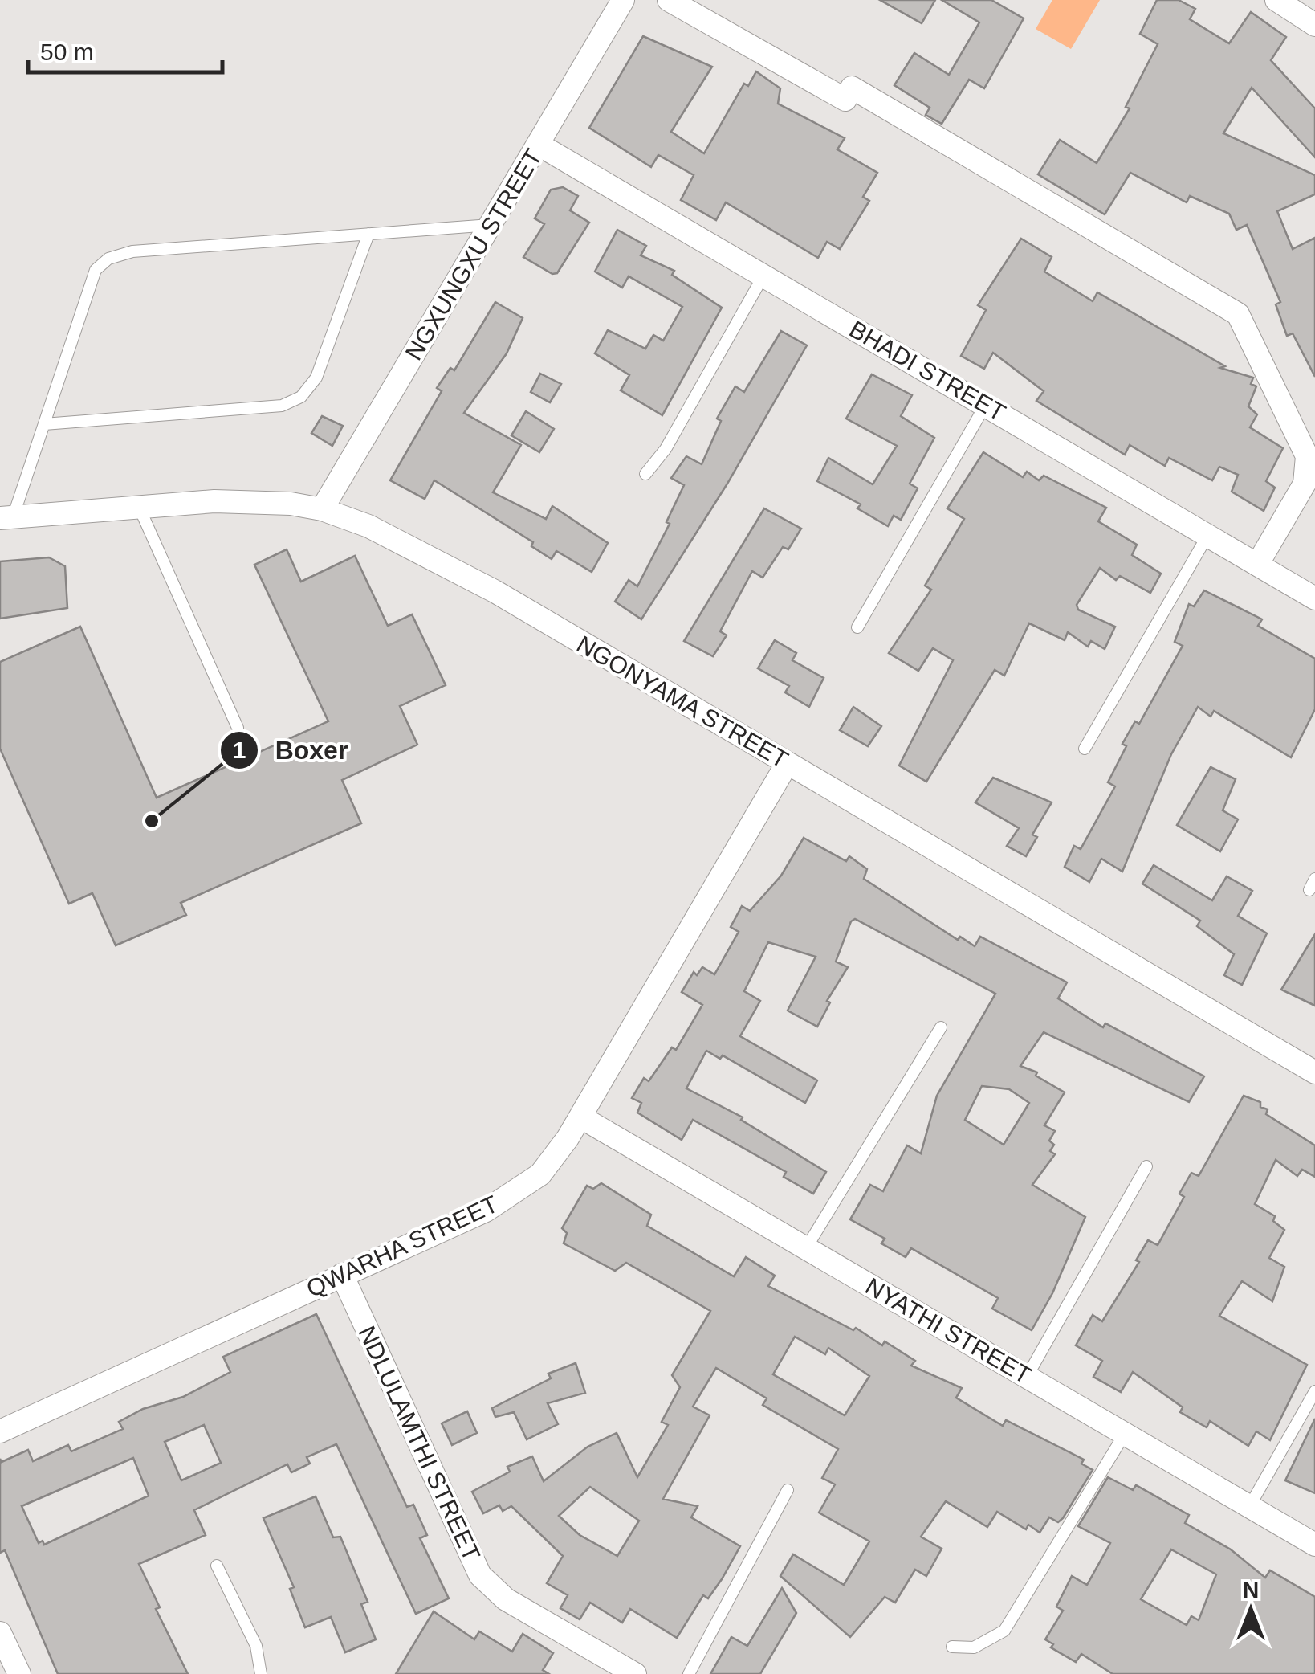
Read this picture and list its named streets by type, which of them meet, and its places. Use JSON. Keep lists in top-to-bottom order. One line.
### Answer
{"streets":{"street":["NGXUNGXU STREET","BHADI STREET","NGONYAMA STREET","QWARHA STREET","NYATHI STREET","NDLULAMTHI STREET"]},"crossings":[["NGXUNGXU STREET","BHADI STREET"],["NGXUNGXU STREET","NGONYAMA STREET"],["NGONYAMA STREET","QWARHA STREET"],["QWARHA STREET","NYATHI STREET"],["QWARHA STREET","NDLULAMTHI STREET"]],"places":["Boxer"],"scale_bar":"50 m","north":"top"}
